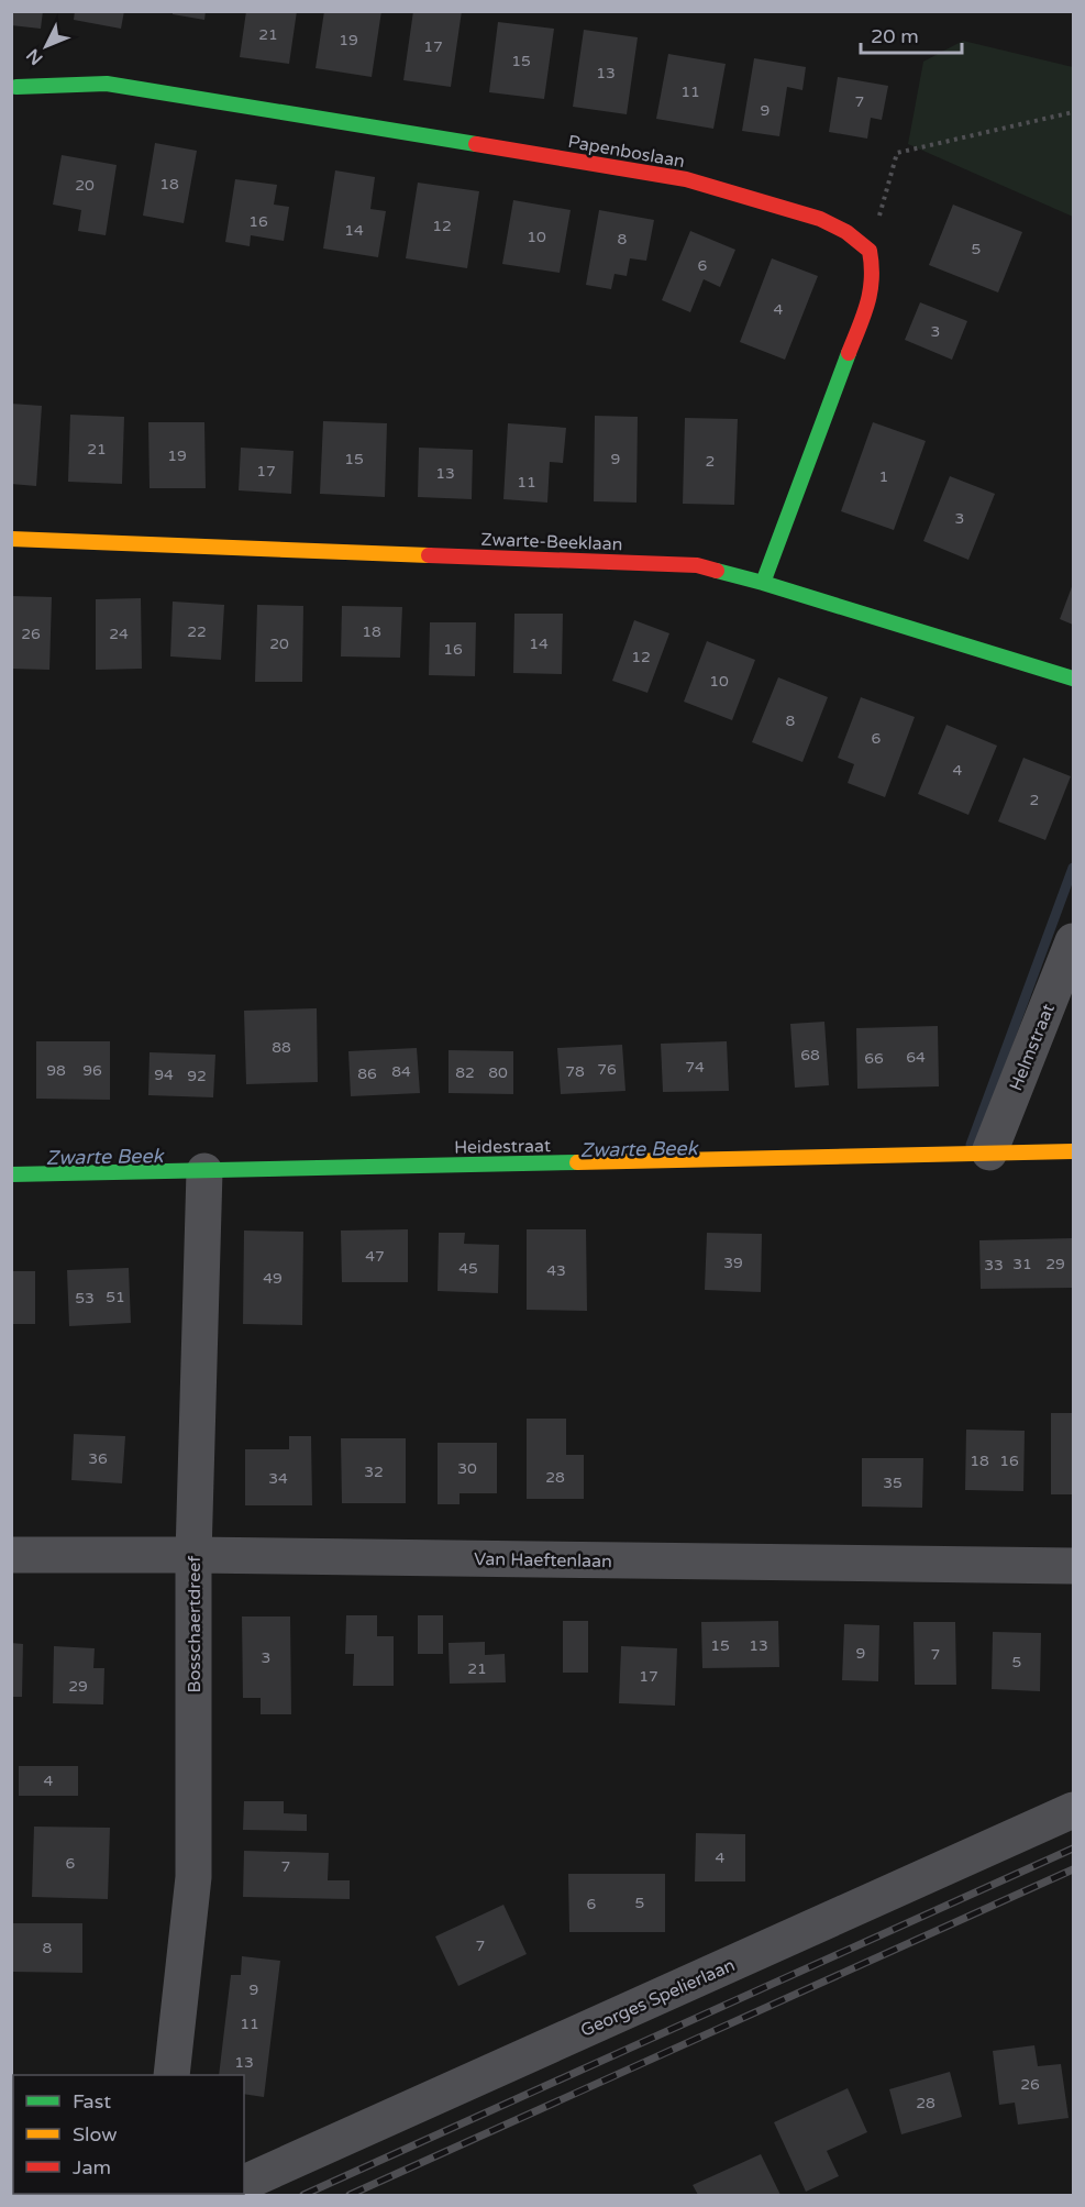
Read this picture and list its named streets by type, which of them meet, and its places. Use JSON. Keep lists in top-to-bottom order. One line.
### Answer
{"streets":{"street":["Papenboslaan","Zwarte-Beeklaan","Helmstraat","Heidestraat","Van Haeftenlaan","Bosschaertdreef","Georges Spelierlaan"]},"crossings":[["Helmstraat","Heidestraat"],["Heidestraat","Bosschaertdreef"],["Van Haeftenlaan","Bosschaertdreef"]],"water":["Zwarte Beek"],"house_numbers":["21","19","17","15","13","11","7","9","18","20","16","12","14","10","8","5","6","4","3","21","19","15","9","2","17","13","1","11","3","22","18","26","24","20","14","16","12","10","8","6","4","2","88","68","64","66","74","76","98","96","84","78","82","80","86","94","92","47","39","31","29","33","45","43","49","51","53","36","18","16","30","32","28","34","35","15","13","9","7","3","5","21","17","29","4","4","6","7","5","6","7","8","9","11","13","26","28"],"legend":["Fast","Slow","Jam"],"scale_bar":"20 m","north":"bottom left"}
